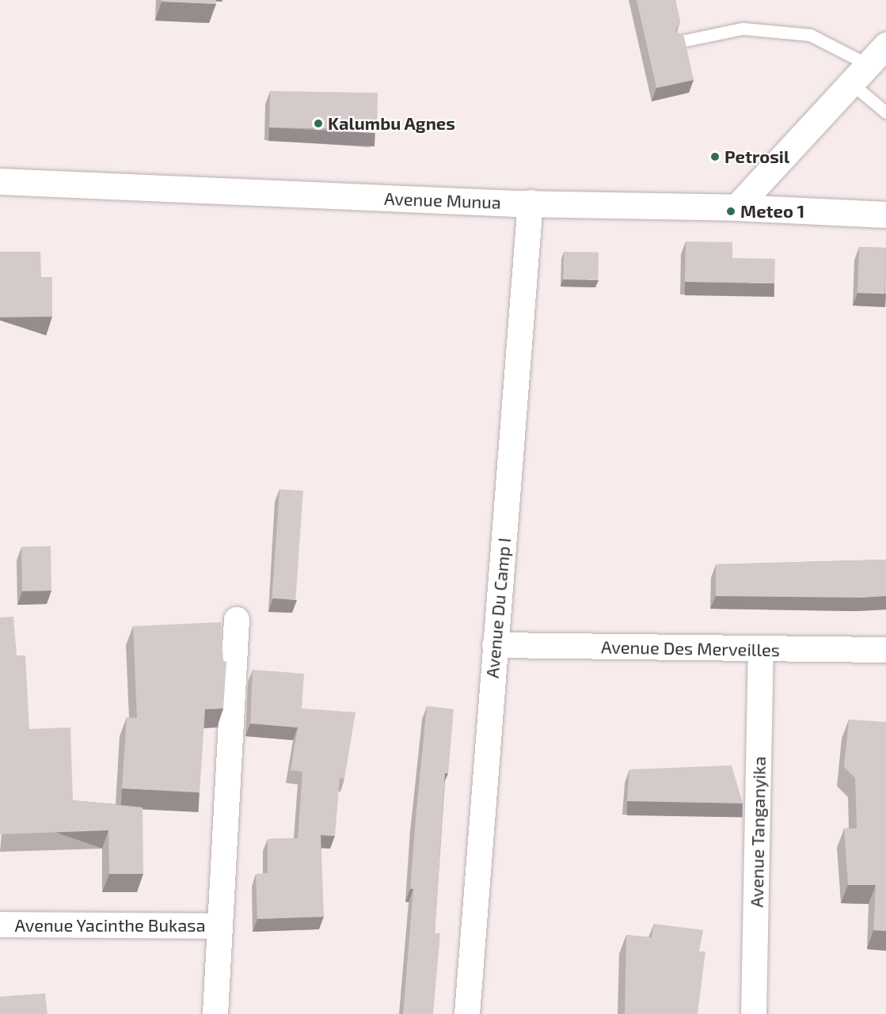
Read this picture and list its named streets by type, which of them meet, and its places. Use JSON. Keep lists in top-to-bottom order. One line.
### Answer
{"streets":{"main road":["Avenue Munua"],"street":["Avenue Du Camp I","Avenue Des Merveilles","Avenue Tanganyika","Avenue Yacinthe Bukasa"]},"crossings":[["Avenue Munua","Avenue Du Camp I"],["Avenue Du Camp I","Avenue Des Merveilles"],["Avenue Des Merveilles","Avenue Tanganyika"]],"places":["Kalumbu Agnes","Petrosil","Meteo 1"]}
